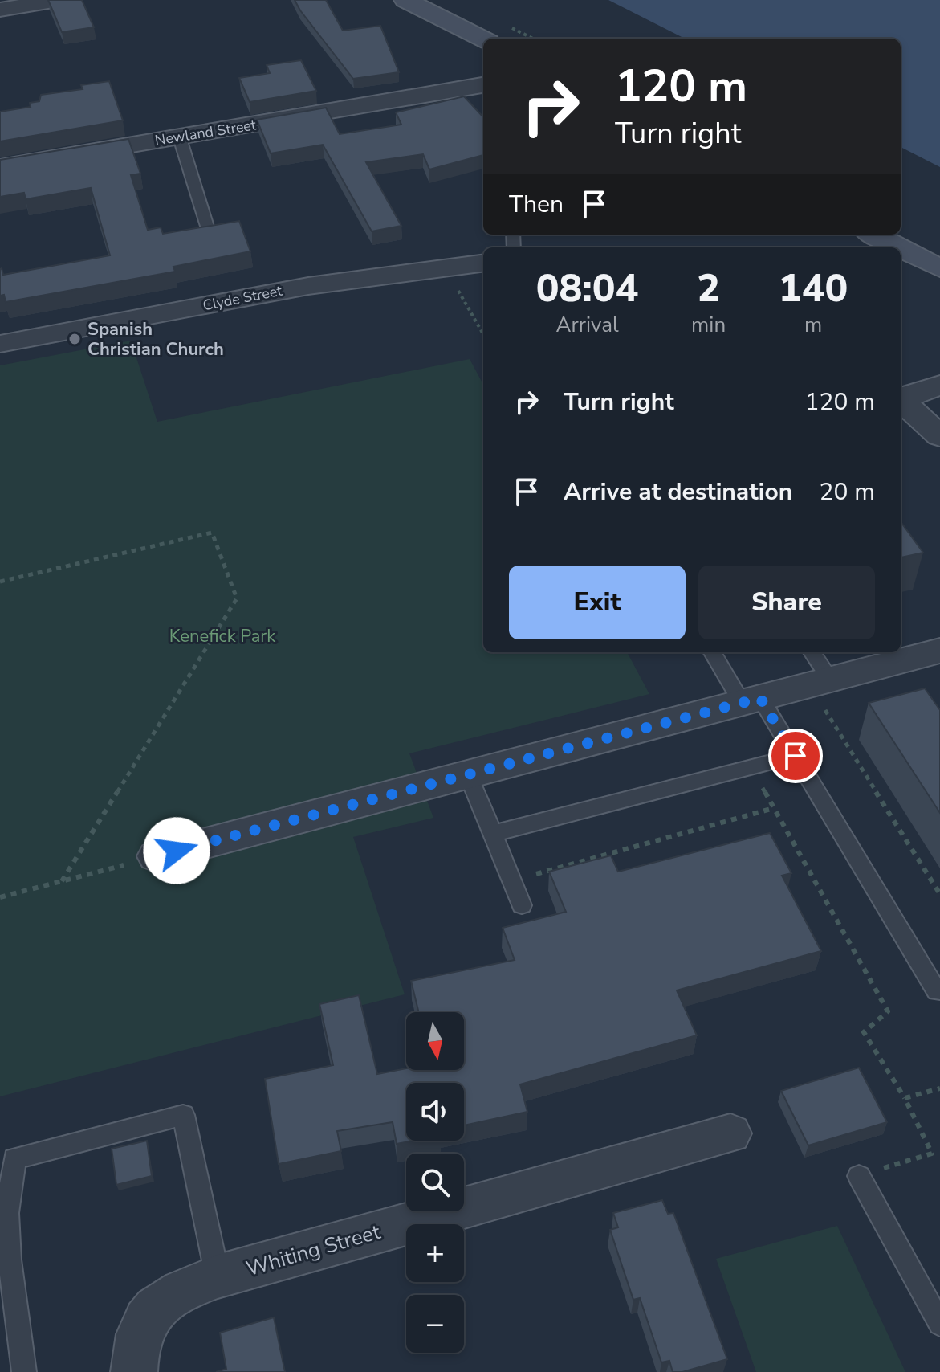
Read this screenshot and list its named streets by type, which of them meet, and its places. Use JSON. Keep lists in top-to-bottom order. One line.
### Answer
{"streets":{"street":["Newland Street","Clyde Street","Whiting Street"]},"parks":["Kenefick Park"],"places":["Spanish Christian Church"],"north":"bottom","page":{"turn":["120 m","Turn right"],"then":"Then","eta":["08:04","Arrival","2","min","140","m"],"list":[{"name":"Turn right","value":"120 m"},{"name":"Arrive at destination","value":"20 m"}],"buttons":["Exit","Share"],"map_buttons":["+","−"]}}
